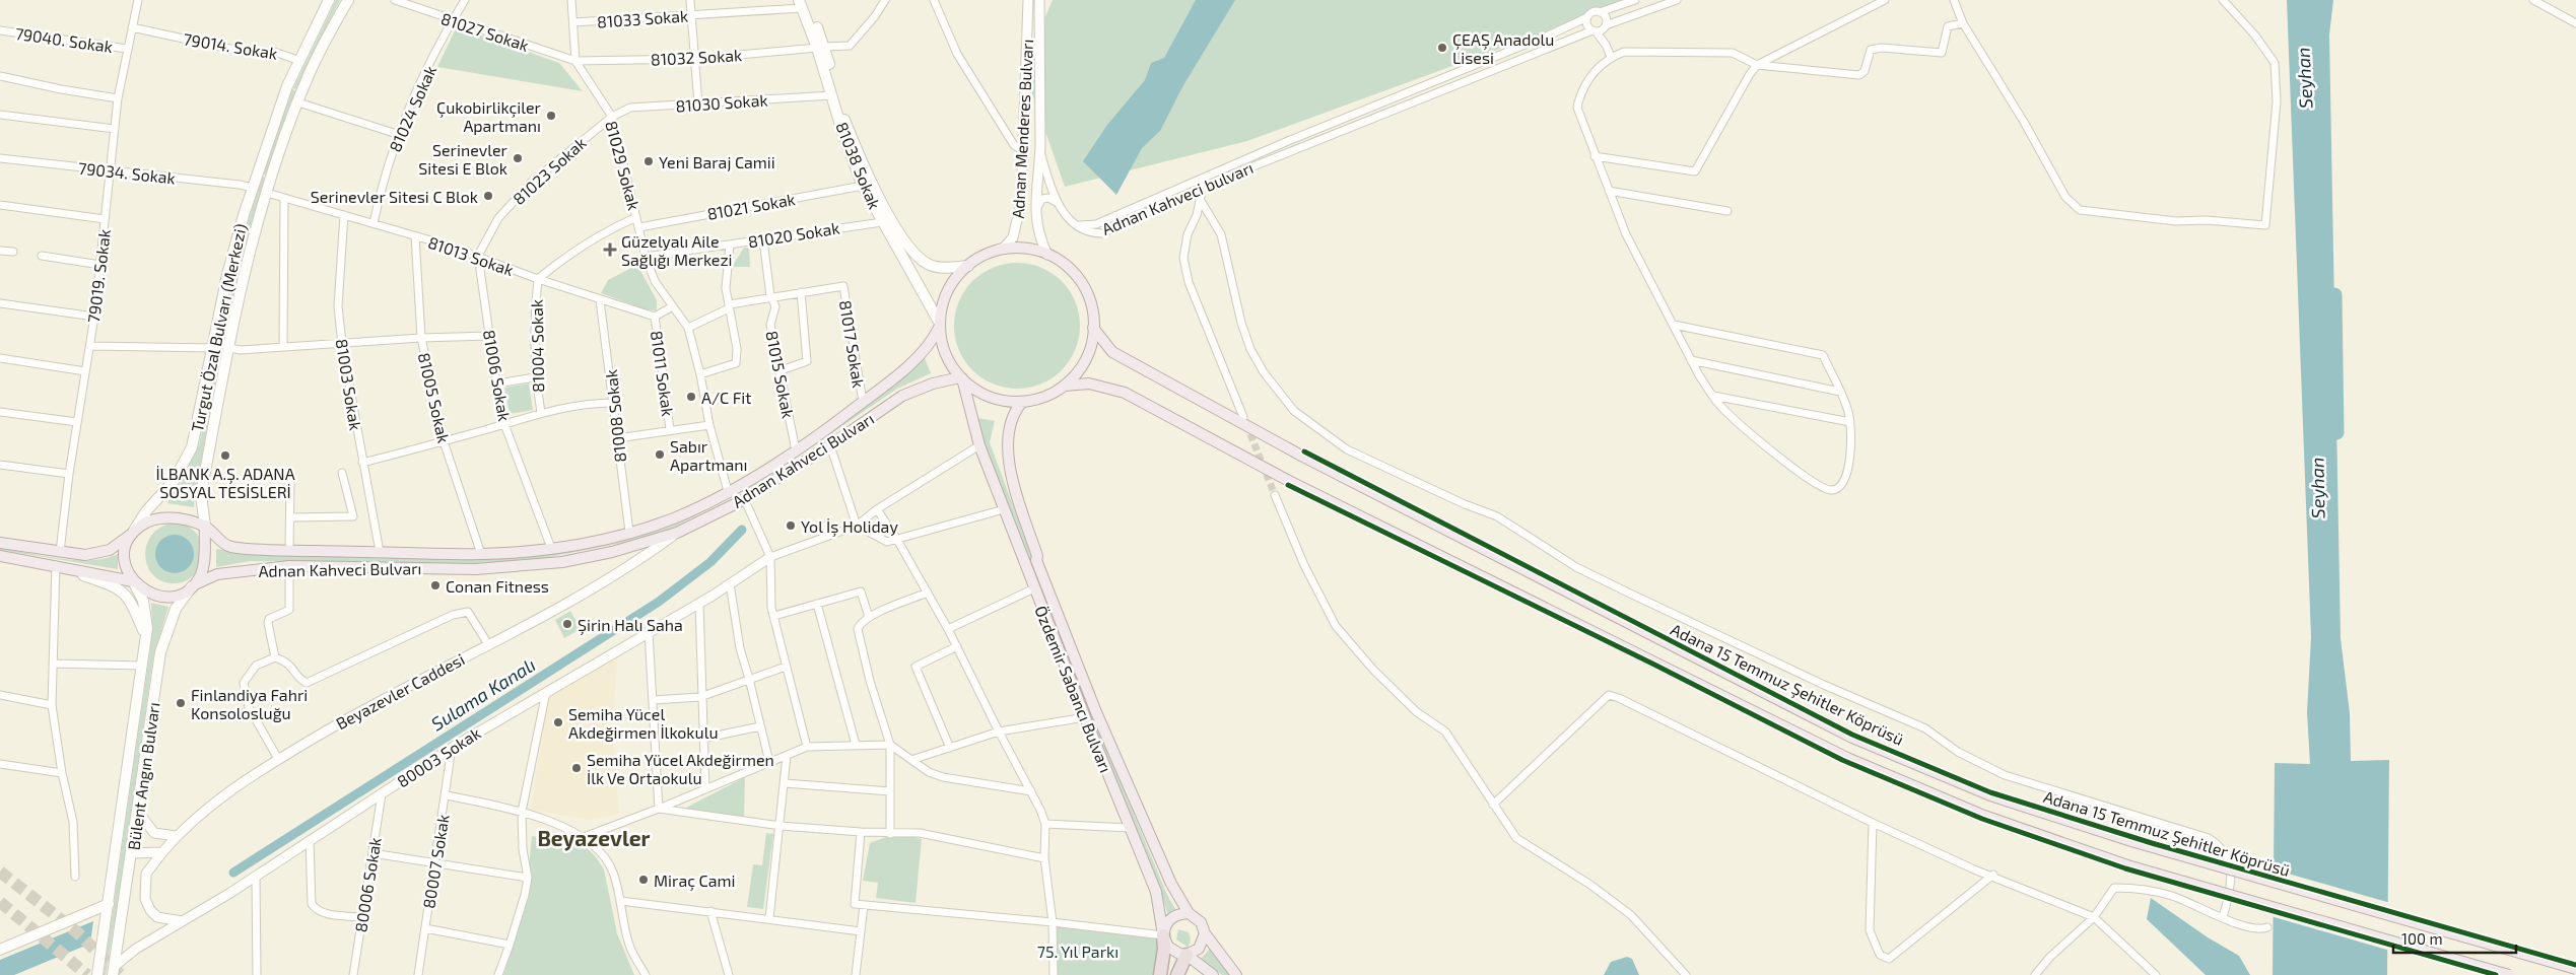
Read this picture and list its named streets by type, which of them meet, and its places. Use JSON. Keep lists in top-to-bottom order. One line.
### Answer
{"streets":{"main road":["81038 Sokak","Turgut Özal Bulvarı (Merkezi)","Adnan Kahveci Bulvarı","Adana 15 Temmuz Şehitler Köprüsü","Özdemir Sabancı Bulvarı","Bülent Angın Bulvarı"],"street":["81033 Sokak","81027 Sokak","79040. Sokak","79014. Sokak","81032 Sokak","81030 Sokak","81024 Sokak","Adnan Menderes Bulvarı","81029 Sokak","81023 Sokak","79034. Sokak","Adnan Kahveci bulvarı","81021 Sokak","81020 Sokak","81013 Sokak","79019. Sokak","81017 Sokak","81004 Sokak","81011 Sokak","81015 Sokak","81006 Sokak","81003 Sokak","81005 Sokak","81008 Sokak","Beyazevler Caddesi","80003 Sokak","80007 Sokak","80006 Sokak"]},"crossings":[["81033 Sokak","81038 Sokak"],["81027 Sokak","81032 Sokak"],["81027 Sokak","81024 Sokak"],["81027 Sokak","81029 Sokak"],["79040. Sokak","79019. Sokak"],["79014. Sokak","79019. Sokak"],["79014. Sokak","Turgut Özal Bulvarı (Merkezi)"],["81032 Sokak","81029 Sokak"],["81032 Sokak","81038 Sokak"],["81030 Sokak","81029 Sokak"],["81030 Sokak","81038 Sokak"],["81030 Sokak","81023 Sokak"],["81024 Sokak","81013 Sokak"],["Adnan Menderes Bulvarı","81038 Sokak"],["Adnan Menderes Bulvarı","Adnan Kahveci Bulvarı"],["Adnan Menderes Bulvarı","Adana 15 Temmuz Şehitler Köprüsü"],["Adnan Menderes Bulvarı","Özdemir Sabancı Bulvarı"],["81029 Sokak","81023 Sokak"],["81029 Sokak","81021 Sokak"],["81029 Sokak","81020 Sokak"],["81038 Sokak","81021 Sokak"],["81038 Sokak","81020 Sokak"],["81038 Sokak","Adnan Kahveci Bulvarı"],["81038 Sokak","Adana 15 Temmuz Şehitler Köprüsü"],["81038 Sokak","Özdemir Sabancı Bulvarı"],["81023 Sokak","81013 Sokak"],["81023 Sokak","81006 Sokak"],["79034. Sokak","79019. Sokak"],["79034. Sokak","Turgut Özal Bulvarı (Merkezi)"],["81020 Sokak","81015 Sokak"],["81013 Sokak","Turgut Özal Bulvarı (Merkezi)"],["81013 Sokak","81004 Sokak"],["81013 Sokak","81011 Sokak"],["81013 Sokak","81006 Sokak"],["81013 Sokak","81003 Sokak"],["81013 Sokak","81005 Sokak"],["81013 Sokak","81008 Sokak"],["Turgut Özal Bulvarı (Merkezi)","Adnan Kahveci Bulvarı"],["Turgut Özal Bulvarı (Merkezi)","Bülent Angın Bulvarı"],["81017 Sokak","Adnan Kahveci Bulvarı"],["81004 Sokak","81006 Sokak"],["81004 Sokak","81003 Sokak"],["81004 Sokak","81005 Sokak"],["81004 Sokak","81008 Sokak"],["81015 Sokak","Adnan Kahveci Bulvarı"],["81006 Sokak","Adnan Kahveci Bulvarı"],["81003 Sokak","Adnan Kahveci Bulvarı"],["81005 Sokak","Adnan Kahveci Bulvarı"],["81008 Sokak","Adnan Kahveci Bulvarı"],["Adnan Kahveci Bulvarı","Adana 15 Temmuz Şehitler Köprüsü"],["Adnan Kahveci Bulvarı","Özdemir Sabancı Bulvarı"],["Adnan Kahveci Bulvarı","Beyazevler Caddesi"],["Adnan Kahveci Bulvarı","Bülent Angın Bulvarı"],["Adana 15 Temmuz Şehitler Köprüsü","Özdemir Sabancı Bulvarı"],["Beyazevler Caddesi","80003 Sokak"],["80003 Sokak","Bülent Angın Bulvarı"],["80003 Sokak","80007 Sokak"],["80003 Sokak","80006 Sokak"]],"districts":["Beyazevler"],"water":["Seyhan","Sulama Kanalı"],"parks":["75. Yıl Parkı"],"places":{"other":["ÇEAŞ Anadolu Lisesi","Çukobirlikçiler Apartmanı","Serinevler Sitesi E Blok","Yeni Baraj Camii","Serinevler Sitesi C Blok","A/C Fit","Sabır Apartmanı","İLBANK A.Ş. ADANA SOSYAL TESİSLERİ","Yol İş Holiday","Conan Fitness","Şirin Halı Saha","Finlandiya Fahri Konsolosluğu","Semiha Yücel Akdeğirmen İlkokulu","Semiha Yücel Akdeğirmen İlk Ve Ortaokulu","Miraç Cami"],"health":["Güzelyalı Aile Sağlığı Merkezi"]},"scale_bar":"100 m"}
